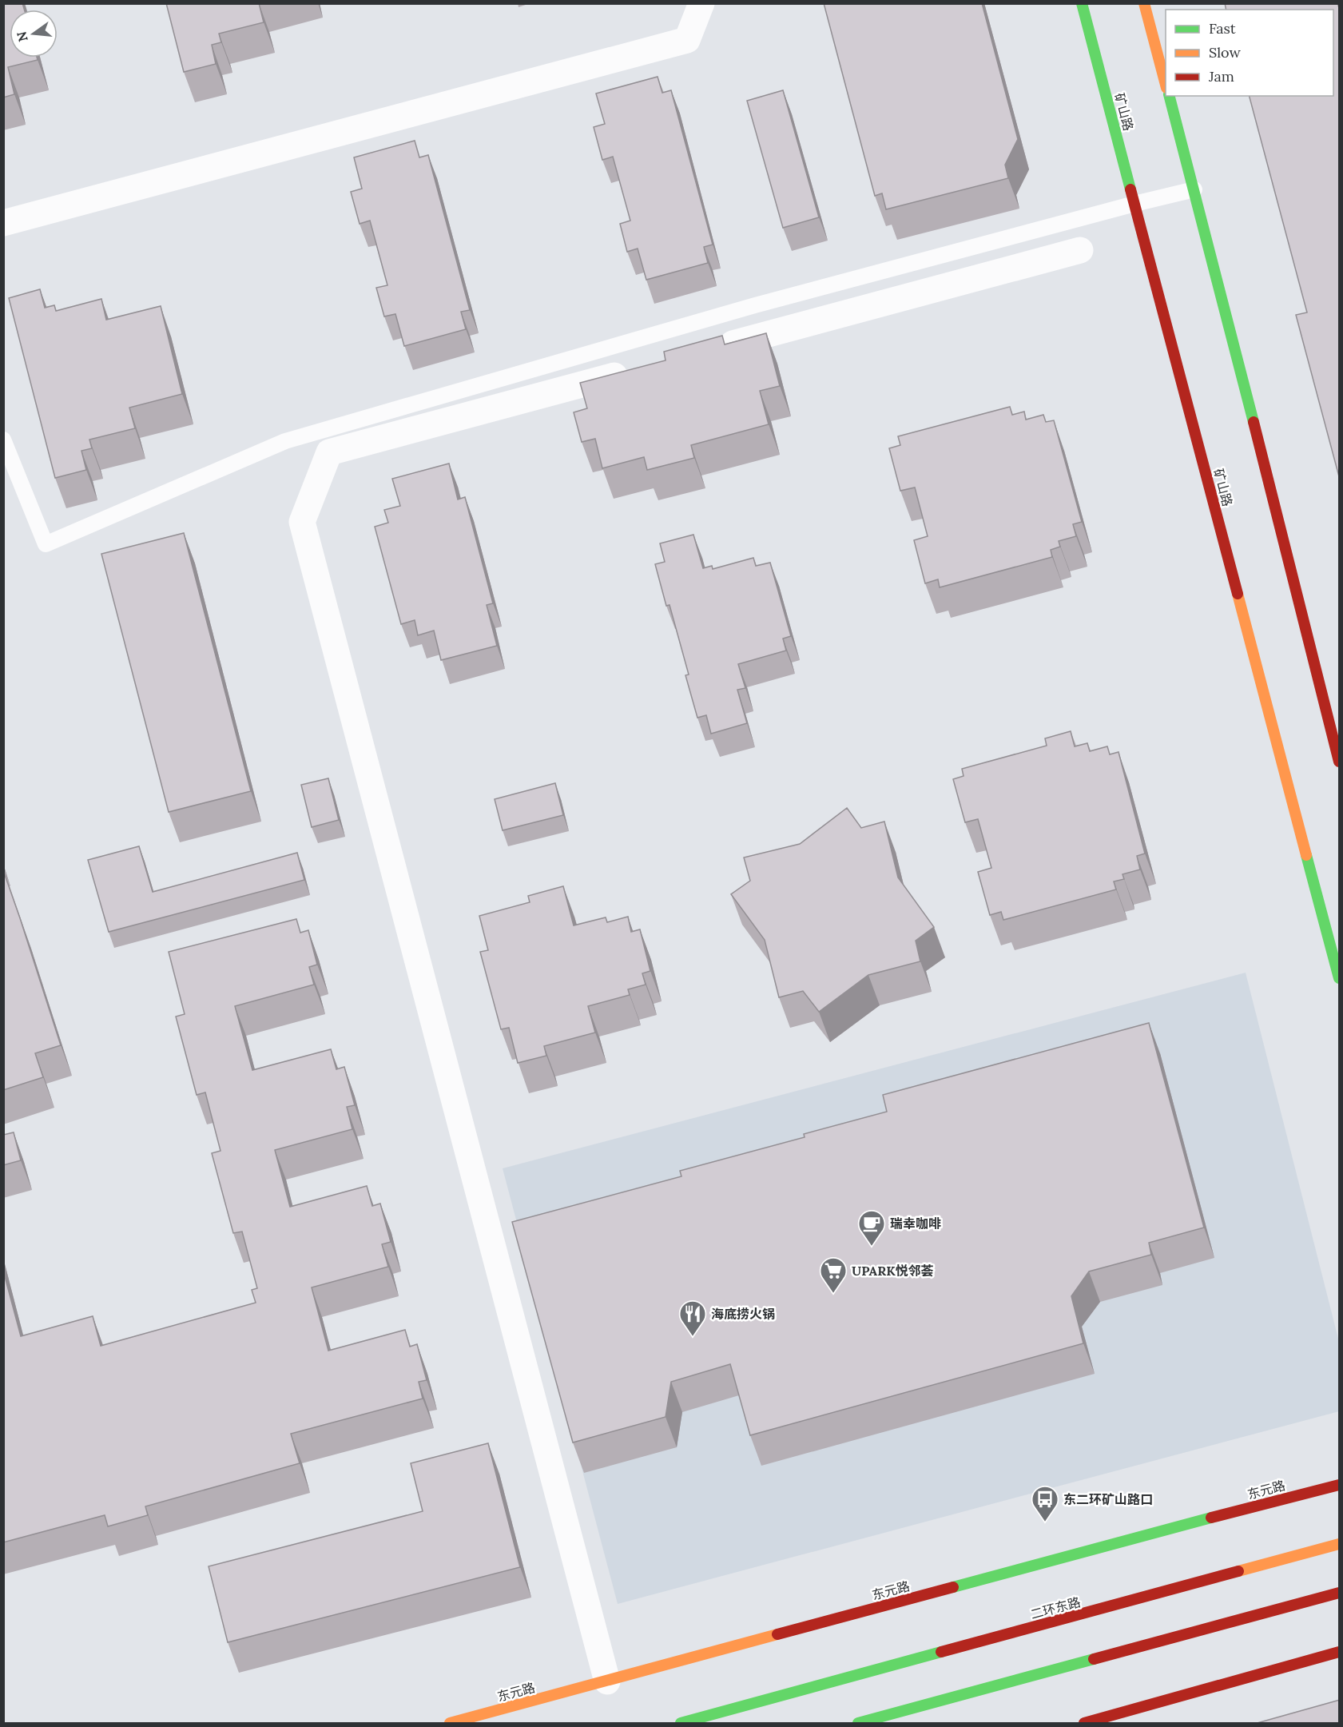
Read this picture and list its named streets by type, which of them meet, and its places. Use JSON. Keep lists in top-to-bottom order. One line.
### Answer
{"streets":{"main road":["矿山路","东元路","二环东路"]},"places":{"cafe":["瑞幸咖啡"],"supermarket":["UPARK悦邻荟"],"restaurant":["海底捞火锅"],"bus stop":["东二环矿山路口"]},"legend":["Fast","Slow","Jam"],"north":"left"}
